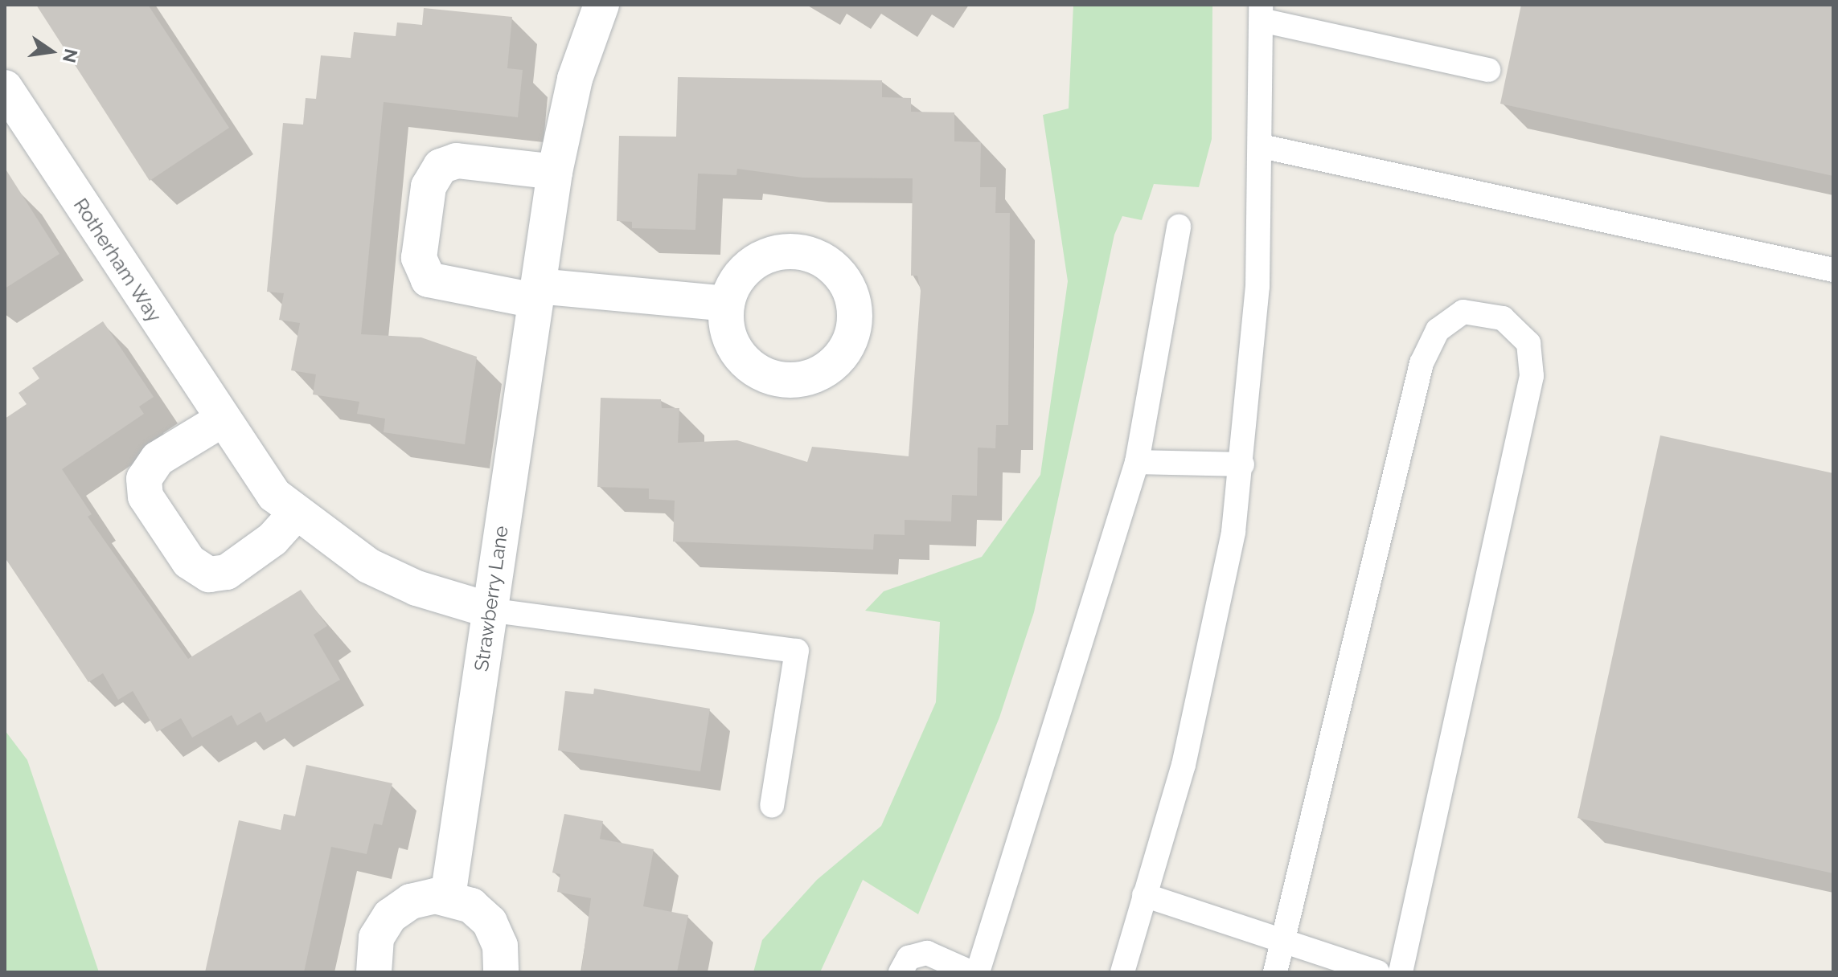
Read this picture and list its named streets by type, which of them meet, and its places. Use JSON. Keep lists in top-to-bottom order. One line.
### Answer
{"streets":{"street":["Rotherham Way","Strawberry Lane"]},"crossings":[["Rotherham Way","Strawberry Lane"]],"north":"right"}
